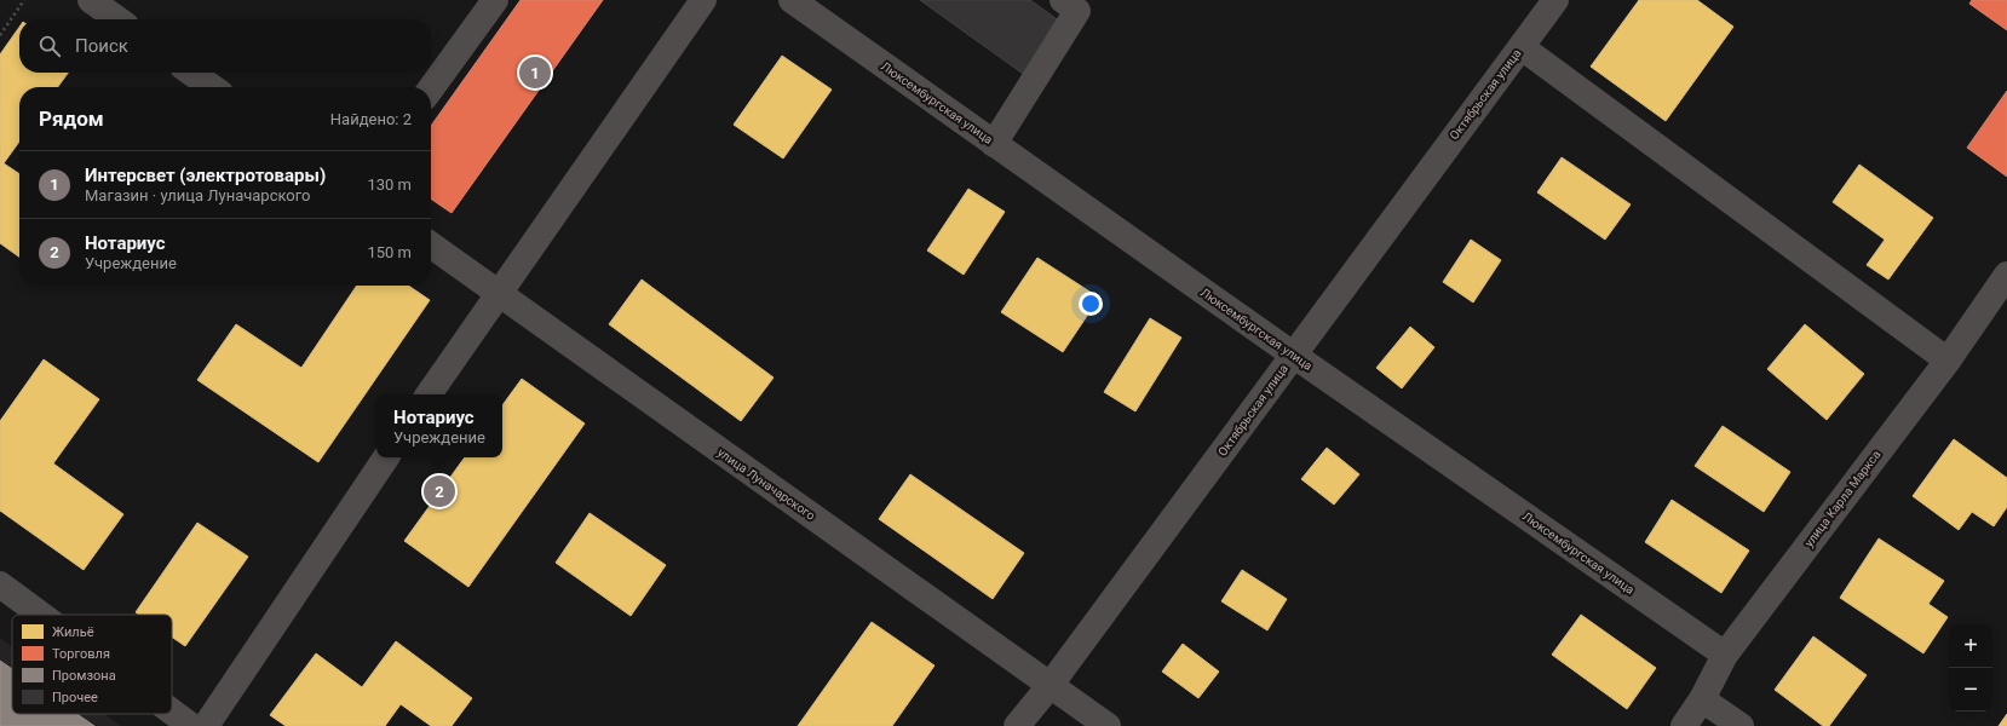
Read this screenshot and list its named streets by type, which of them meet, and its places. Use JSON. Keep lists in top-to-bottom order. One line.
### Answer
{"streets":{"street":["Октябрьская улица","Люксембургская улица","улица Луначарского","улица Карла Маркса"]},"crossings":[["Октябрьская улица","Люксембургская улица"],["Октябрьская улица","улица Луначарского"],["Люксембургская улица","улица Карла Маркса"]],"legend":["Жильё","Торговля","Промзона","Прочее"],"page":{"search":"Поиск","pins":["1","2"],"heading":["Рядом","Найдено: 2"],"list":[{"mark":"1","name":"Интерсвет (электротовары)","note":"Магазин · улица Луначарского","value":"130 m"},{"mark":"2","name":"Нотариус","note":"Учреждение","value":"150 m"}],"popup":["Нотариус","Учреждение"],"map_buttons":["+","−"]}}
